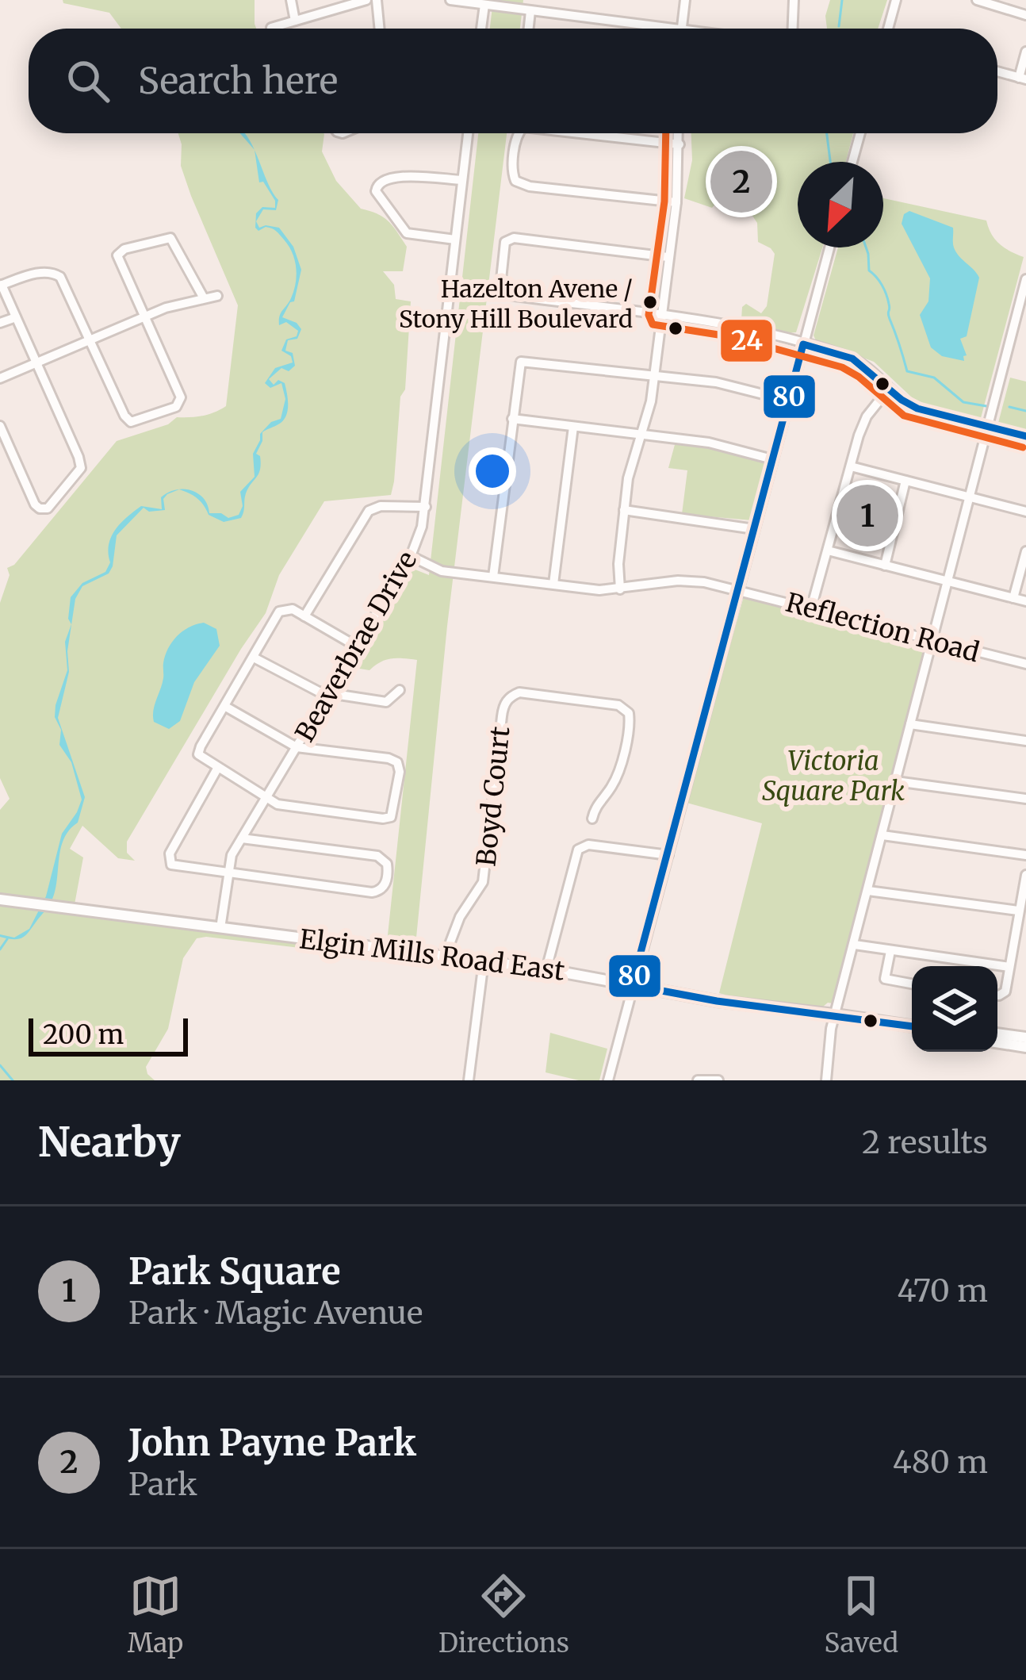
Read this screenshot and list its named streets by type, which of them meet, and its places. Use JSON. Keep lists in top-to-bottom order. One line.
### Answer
{"streets":{"main road":["Elgin Mills Road East"],"street":["Reflection Road","Beaverbrae Drive","Boyd Court"]},"crossings":[["Reflection Road","Beaverbrae Drive"],["Beaverbrae Drive","Elgin Mills Road East"],["Boyd Court","Elgin Mills Road East"]],"parks":["Victoria Square Park"],"places":["Hazelton Avene / Stony Hill Boulevard"],"lines":["transit line 24","transit line 80"],"scale_bar":"200 m","north":"bottom left","page":{"search":"Search here","pins":["2","1"],"scale":"200 m","heading":["Nearby","2 results"],"list":[{"mark":"1","name":"Park Square","note":"Park · Magic Avenue","value":"470 m"},{"mark":"2","name":"John Payne Park","note":"Park","value":"480 m"}],"nav":["Map","Directions","Saved"]}}
